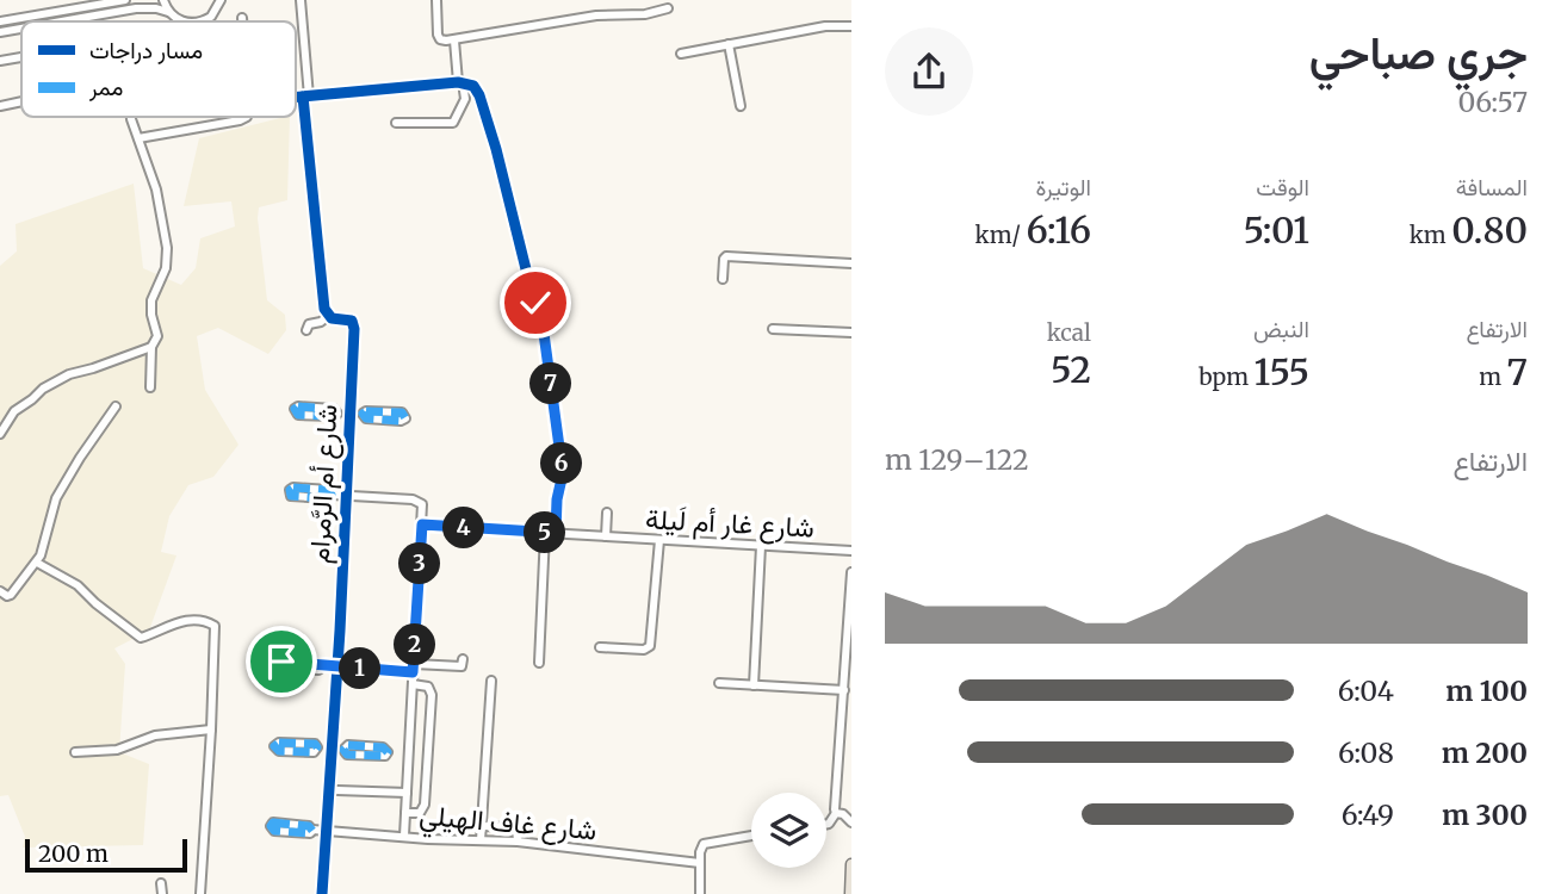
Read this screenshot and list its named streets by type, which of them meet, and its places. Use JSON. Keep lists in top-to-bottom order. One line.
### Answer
{"streets":{"street":["شارع أم الرَّمرام","شارع غار أم لَيلة","شارع غاف الهيلي"]},"crossings":[["شارع أم الرَّمرام","شارع غاف الهيلي"]],"legend":["مسار دراجات","ممر"],"scale_bar":"200 m","page":{"heading":["جري صباحي","06:57"],"stats":[["المسافة","0.80 km"],["الوقت","5:01"],["الوتيرة","6:16 /km"],["الارتفاع","7 m"],["النبض","155 bpm"],["kcal","52"]],"pins":["7","6","4","5","3","2","1"],"chart":["الارتفاع","122–129 m"],"list":[{"name":"100 m","note":"6:04"},{"name":"200 m","note":"6:08"},{"name":"300 m","note":"6:49"}],"scale":"200 m"}}
